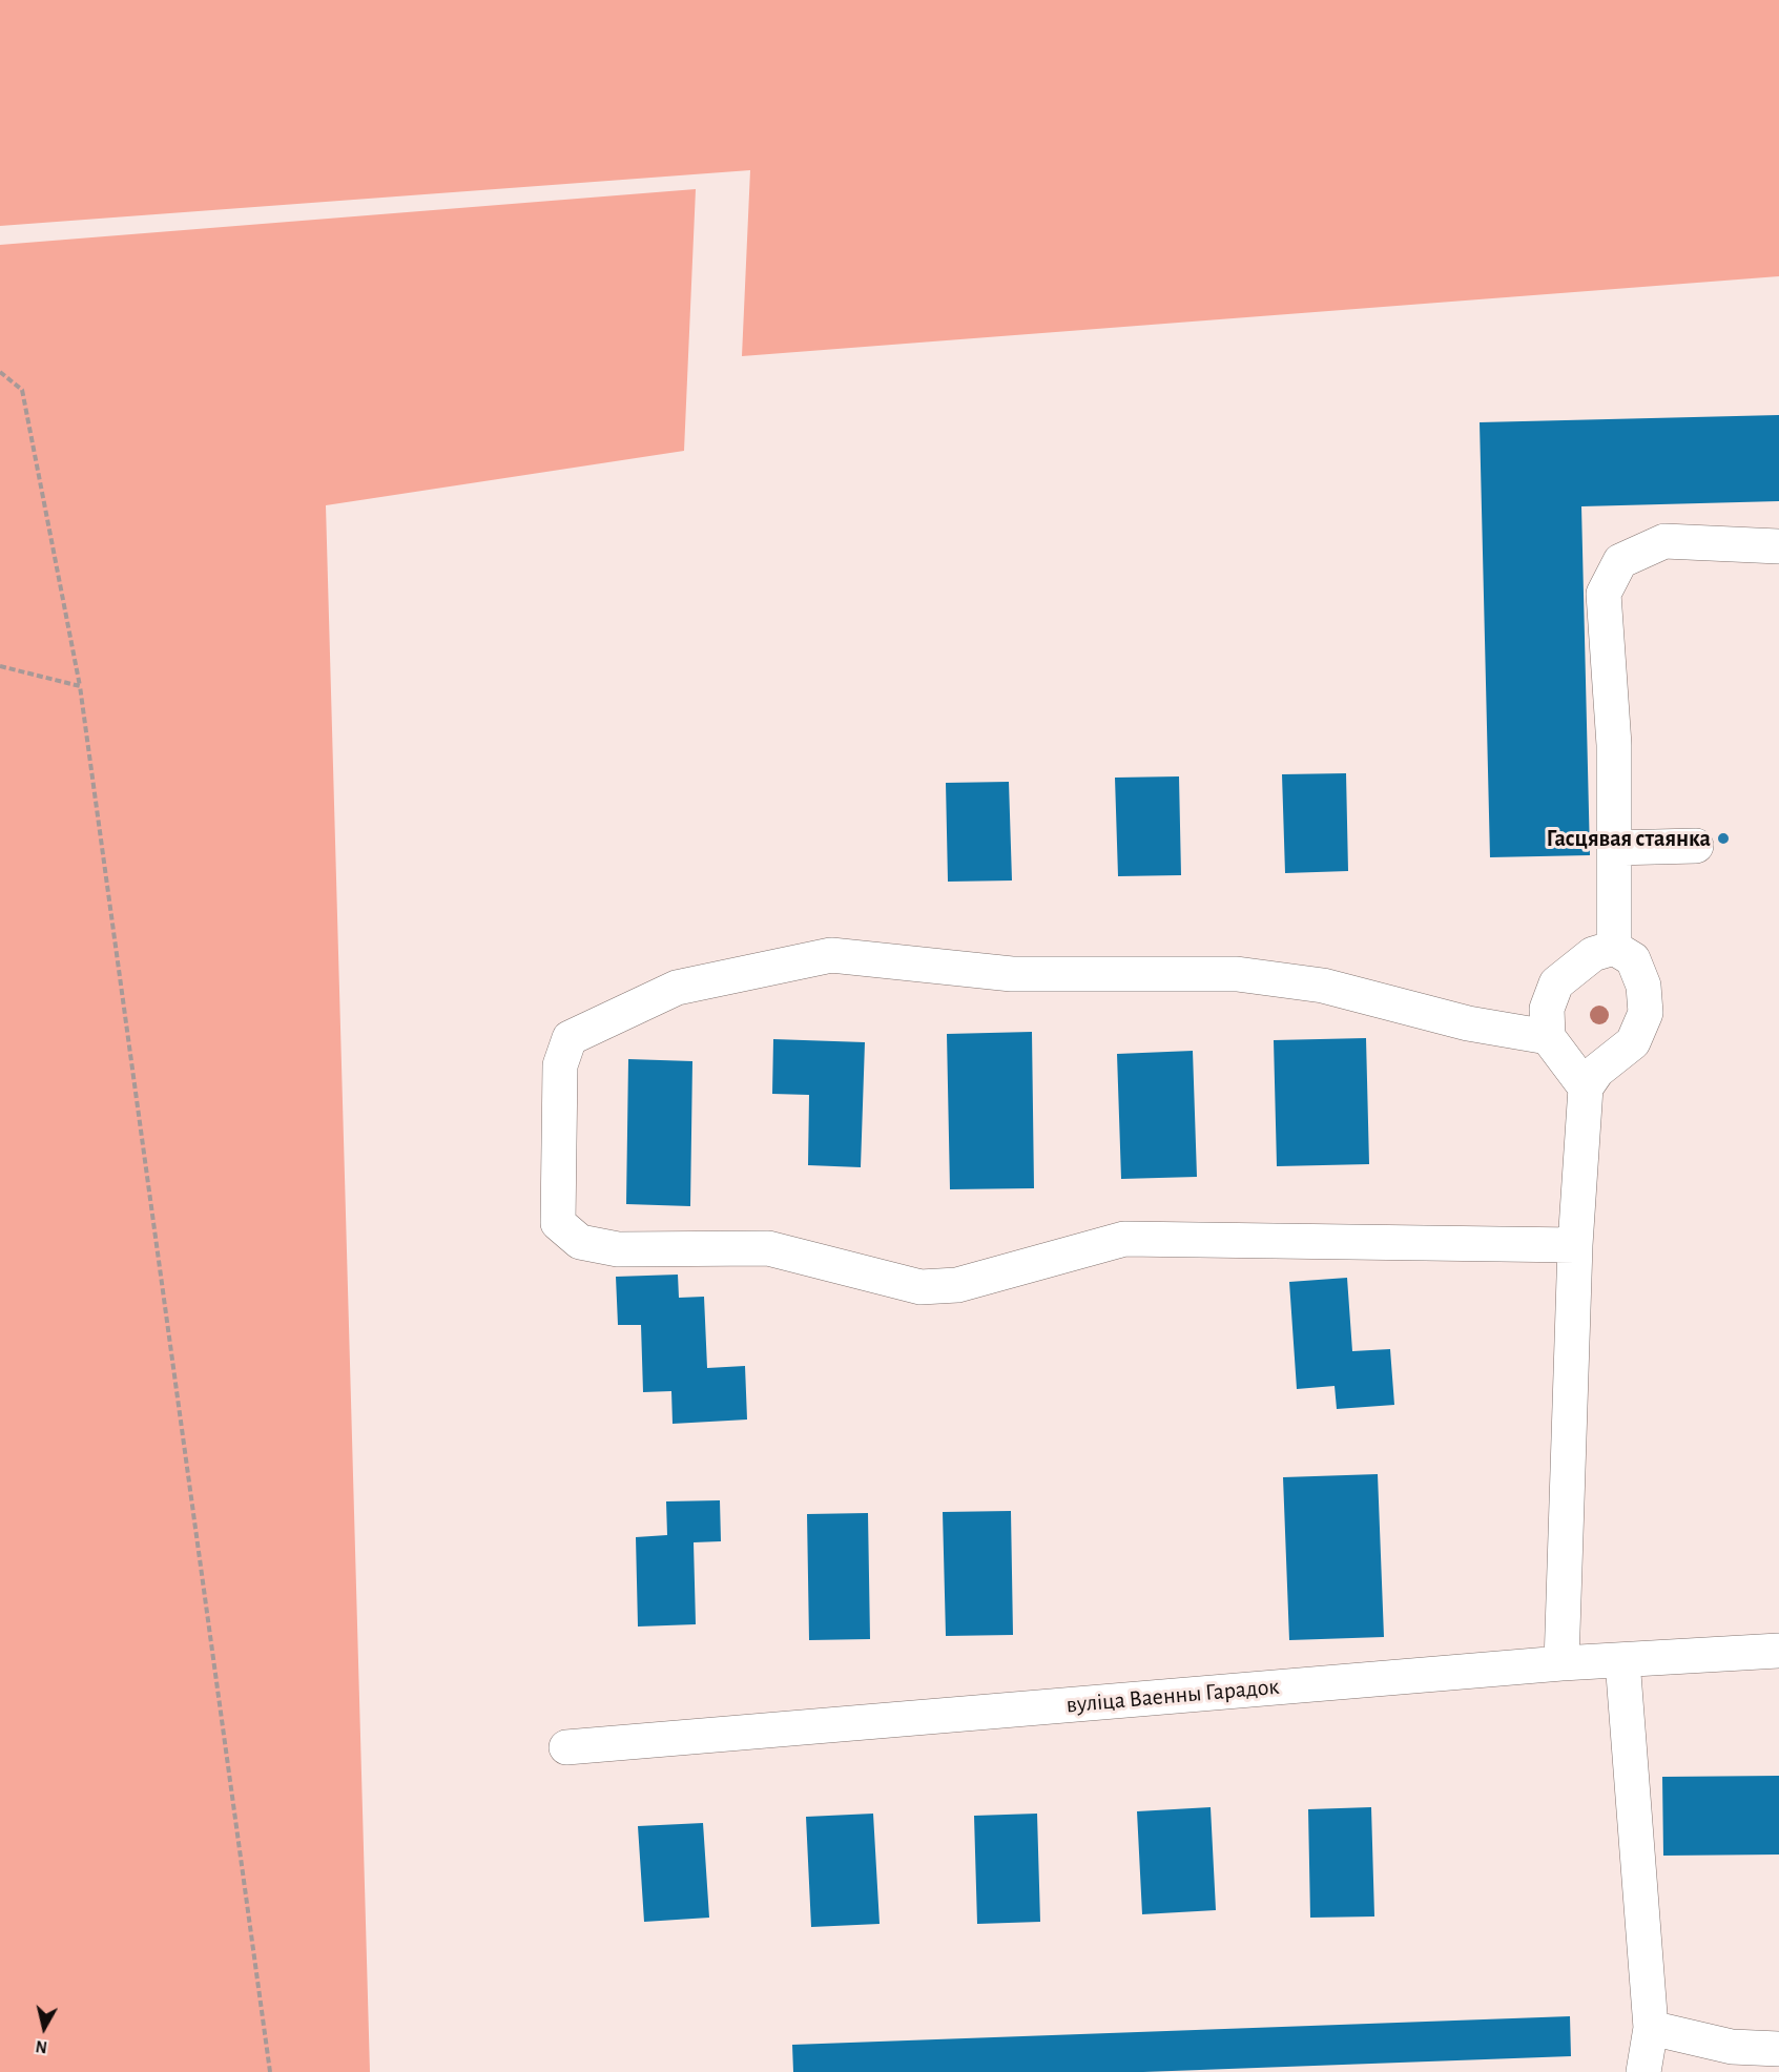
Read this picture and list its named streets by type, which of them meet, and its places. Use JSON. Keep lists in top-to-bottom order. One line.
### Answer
{"streets":{"street":["вуліца Ваенны Гарадок"]},"places":["Гасцявая стаянка"],"north":"bottom"}
